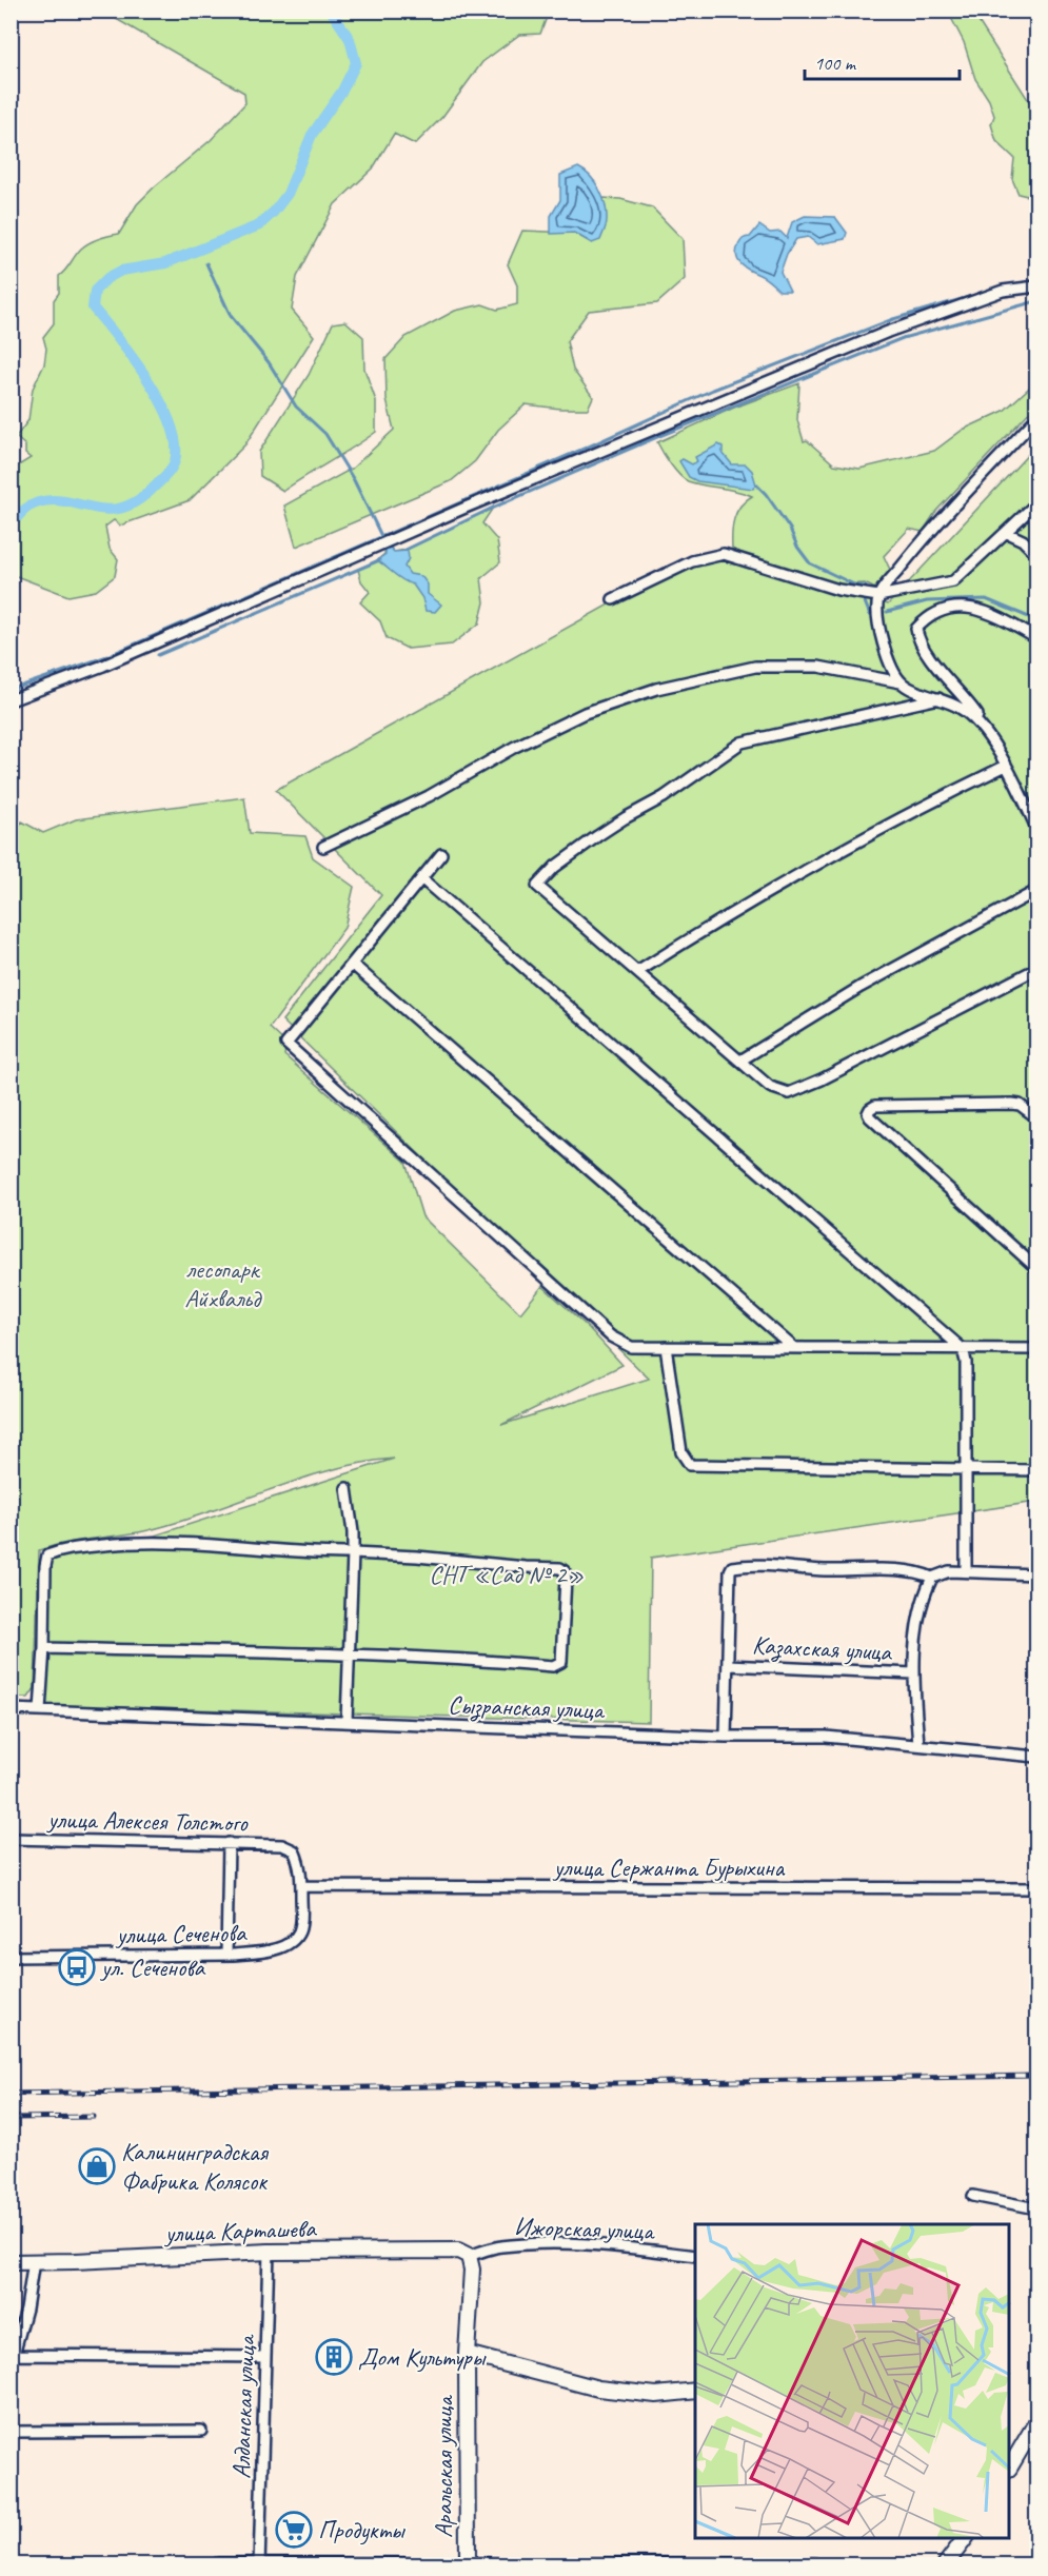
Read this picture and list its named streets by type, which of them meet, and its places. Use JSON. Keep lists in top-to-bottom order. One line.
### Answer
{"streets":{"main road":["улица Карташева","Аральская улица"],"street":["Казахская улица","Сызранская улица","улица Алексея Толстого","улица Сержанта Бурыхина","улица Сеченова","Ижорская улица","Алданская улица"]},"crossings":[["улица Алексея Толстого","улица Сеченова"],["улица Сержанта Бурыхина","улица Сеченова"],["Ижорская улица","улица Карташева"],["Ижорская улица","Аральская улица"],["улица Карташева","Алданская улица"],["улица Карташева","Аральская улица"]],"parks":["лесопарк Айхвальд","СНТ «Сад № 2»"],"places":{"bus stop":["ул. Сеченова"],"shop":["Калининградская Фабрика Колясок"],"building":["Дом Культуры"],"supermarket":["Продукты"]},"scale_bar":"100 m"}
